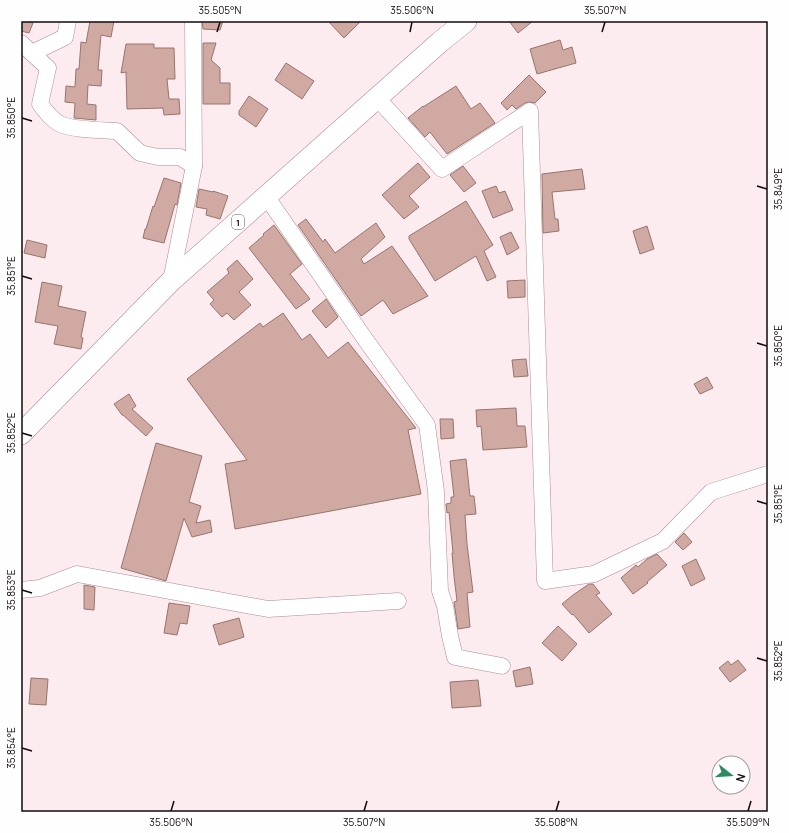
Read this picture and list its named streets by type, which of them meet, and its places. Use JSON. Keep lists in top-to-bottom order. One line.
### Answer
{"streets":{"main road":["1"]},"north":"right","coordinates":["35.505°N","35.506°N","35.507°N","35.850°E","35.849°E","35.851°E","35.852°E","35.853°E","35.854°E","35.508°N","35.509°N"]}
